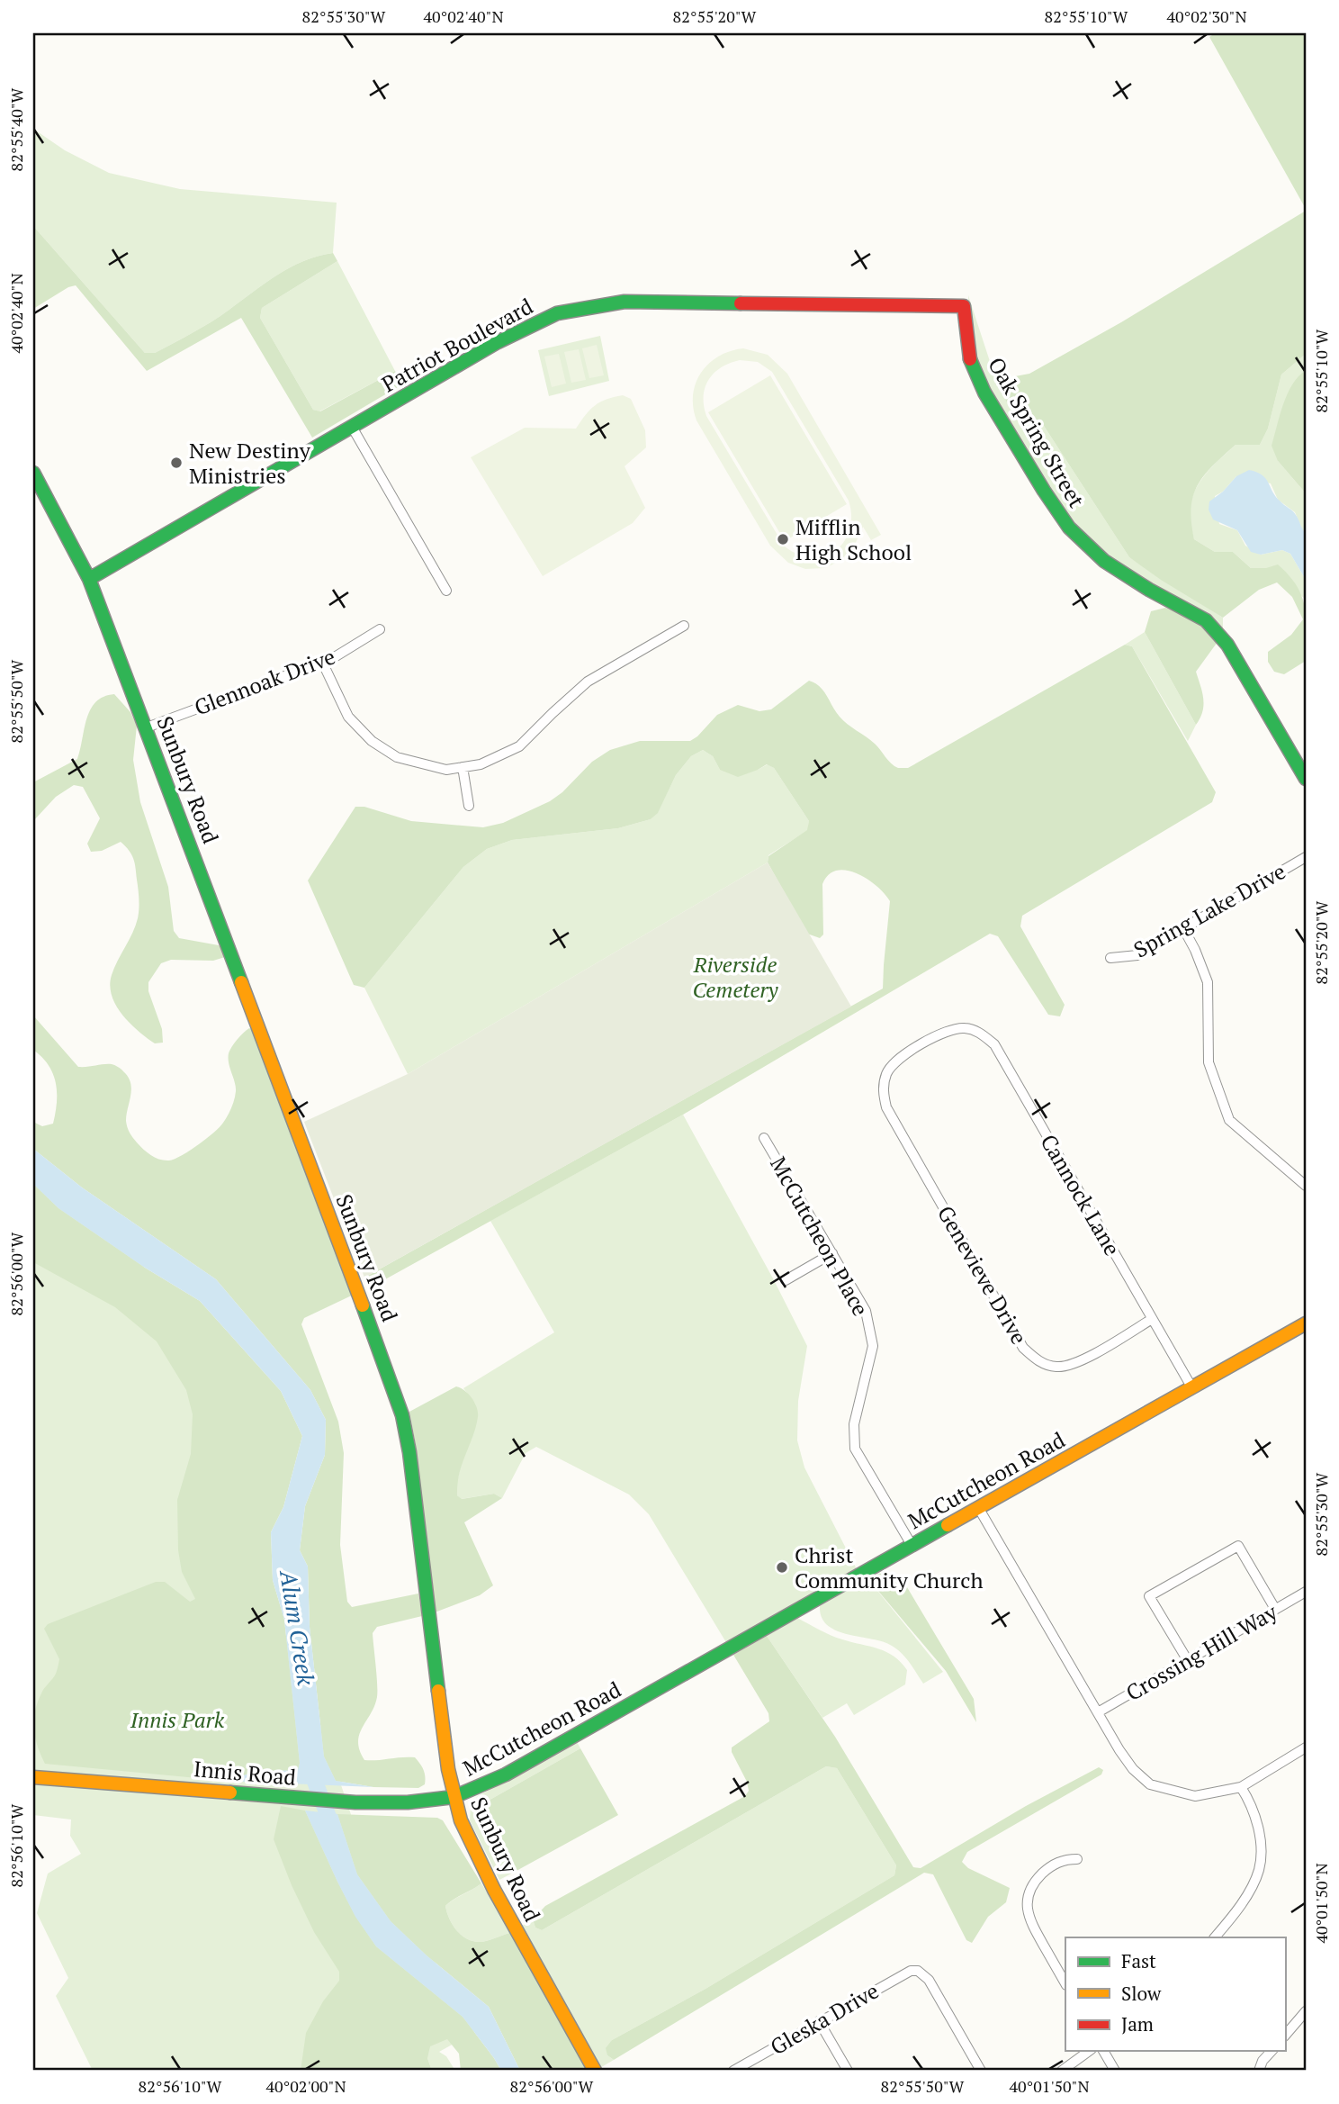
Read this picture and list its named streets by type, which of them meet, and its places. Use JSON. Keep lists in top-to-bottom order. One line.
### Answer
{"streets":{"main road":["Patriot Boulevard","Oak Spring Street","Sunbury Road","McCutcheon Road","Innis Road"],"street":["Glennoak Drive","Spring Lake Drive","Cannock Lane","McCutcheon Place","Genevieve Drive","Crossing Hill Way","Gleska Drive"]},"crossings":[["Patriot Boulevard","Oak Spring Street"],["Patriot Boulevard","Sunbury Road"],["Glennoak Drive","Sunbury Road"],["Sunbury Road","McCutcheon Road"],["Sunbury Road","Innis Road"],["Cannock Lane","Genevieve Drive"],["Cannock Lane","McCutcheon Road"],["McCutcheon Place","McCutcheon Road"],["McCutcheon Road","Innis Road"]],"water":["Alum Creek"],"parks":["Riverside Cemetery","Innis Park"],"places":["New Destiny Ministries","Mifflin High School","Christ Community Church"],"legend":["Fast","Slow","Jam"],"coordinates":["82°55'30\"W","40°02'40\"N","82°55'20\"W","82°55'10\"W","40°02'30\"N","82°55'40\"W","82°55'50\"W","82°56'00\"W","82°56'10\"W","40°01'50\"N","40°02'00\"N"]}
